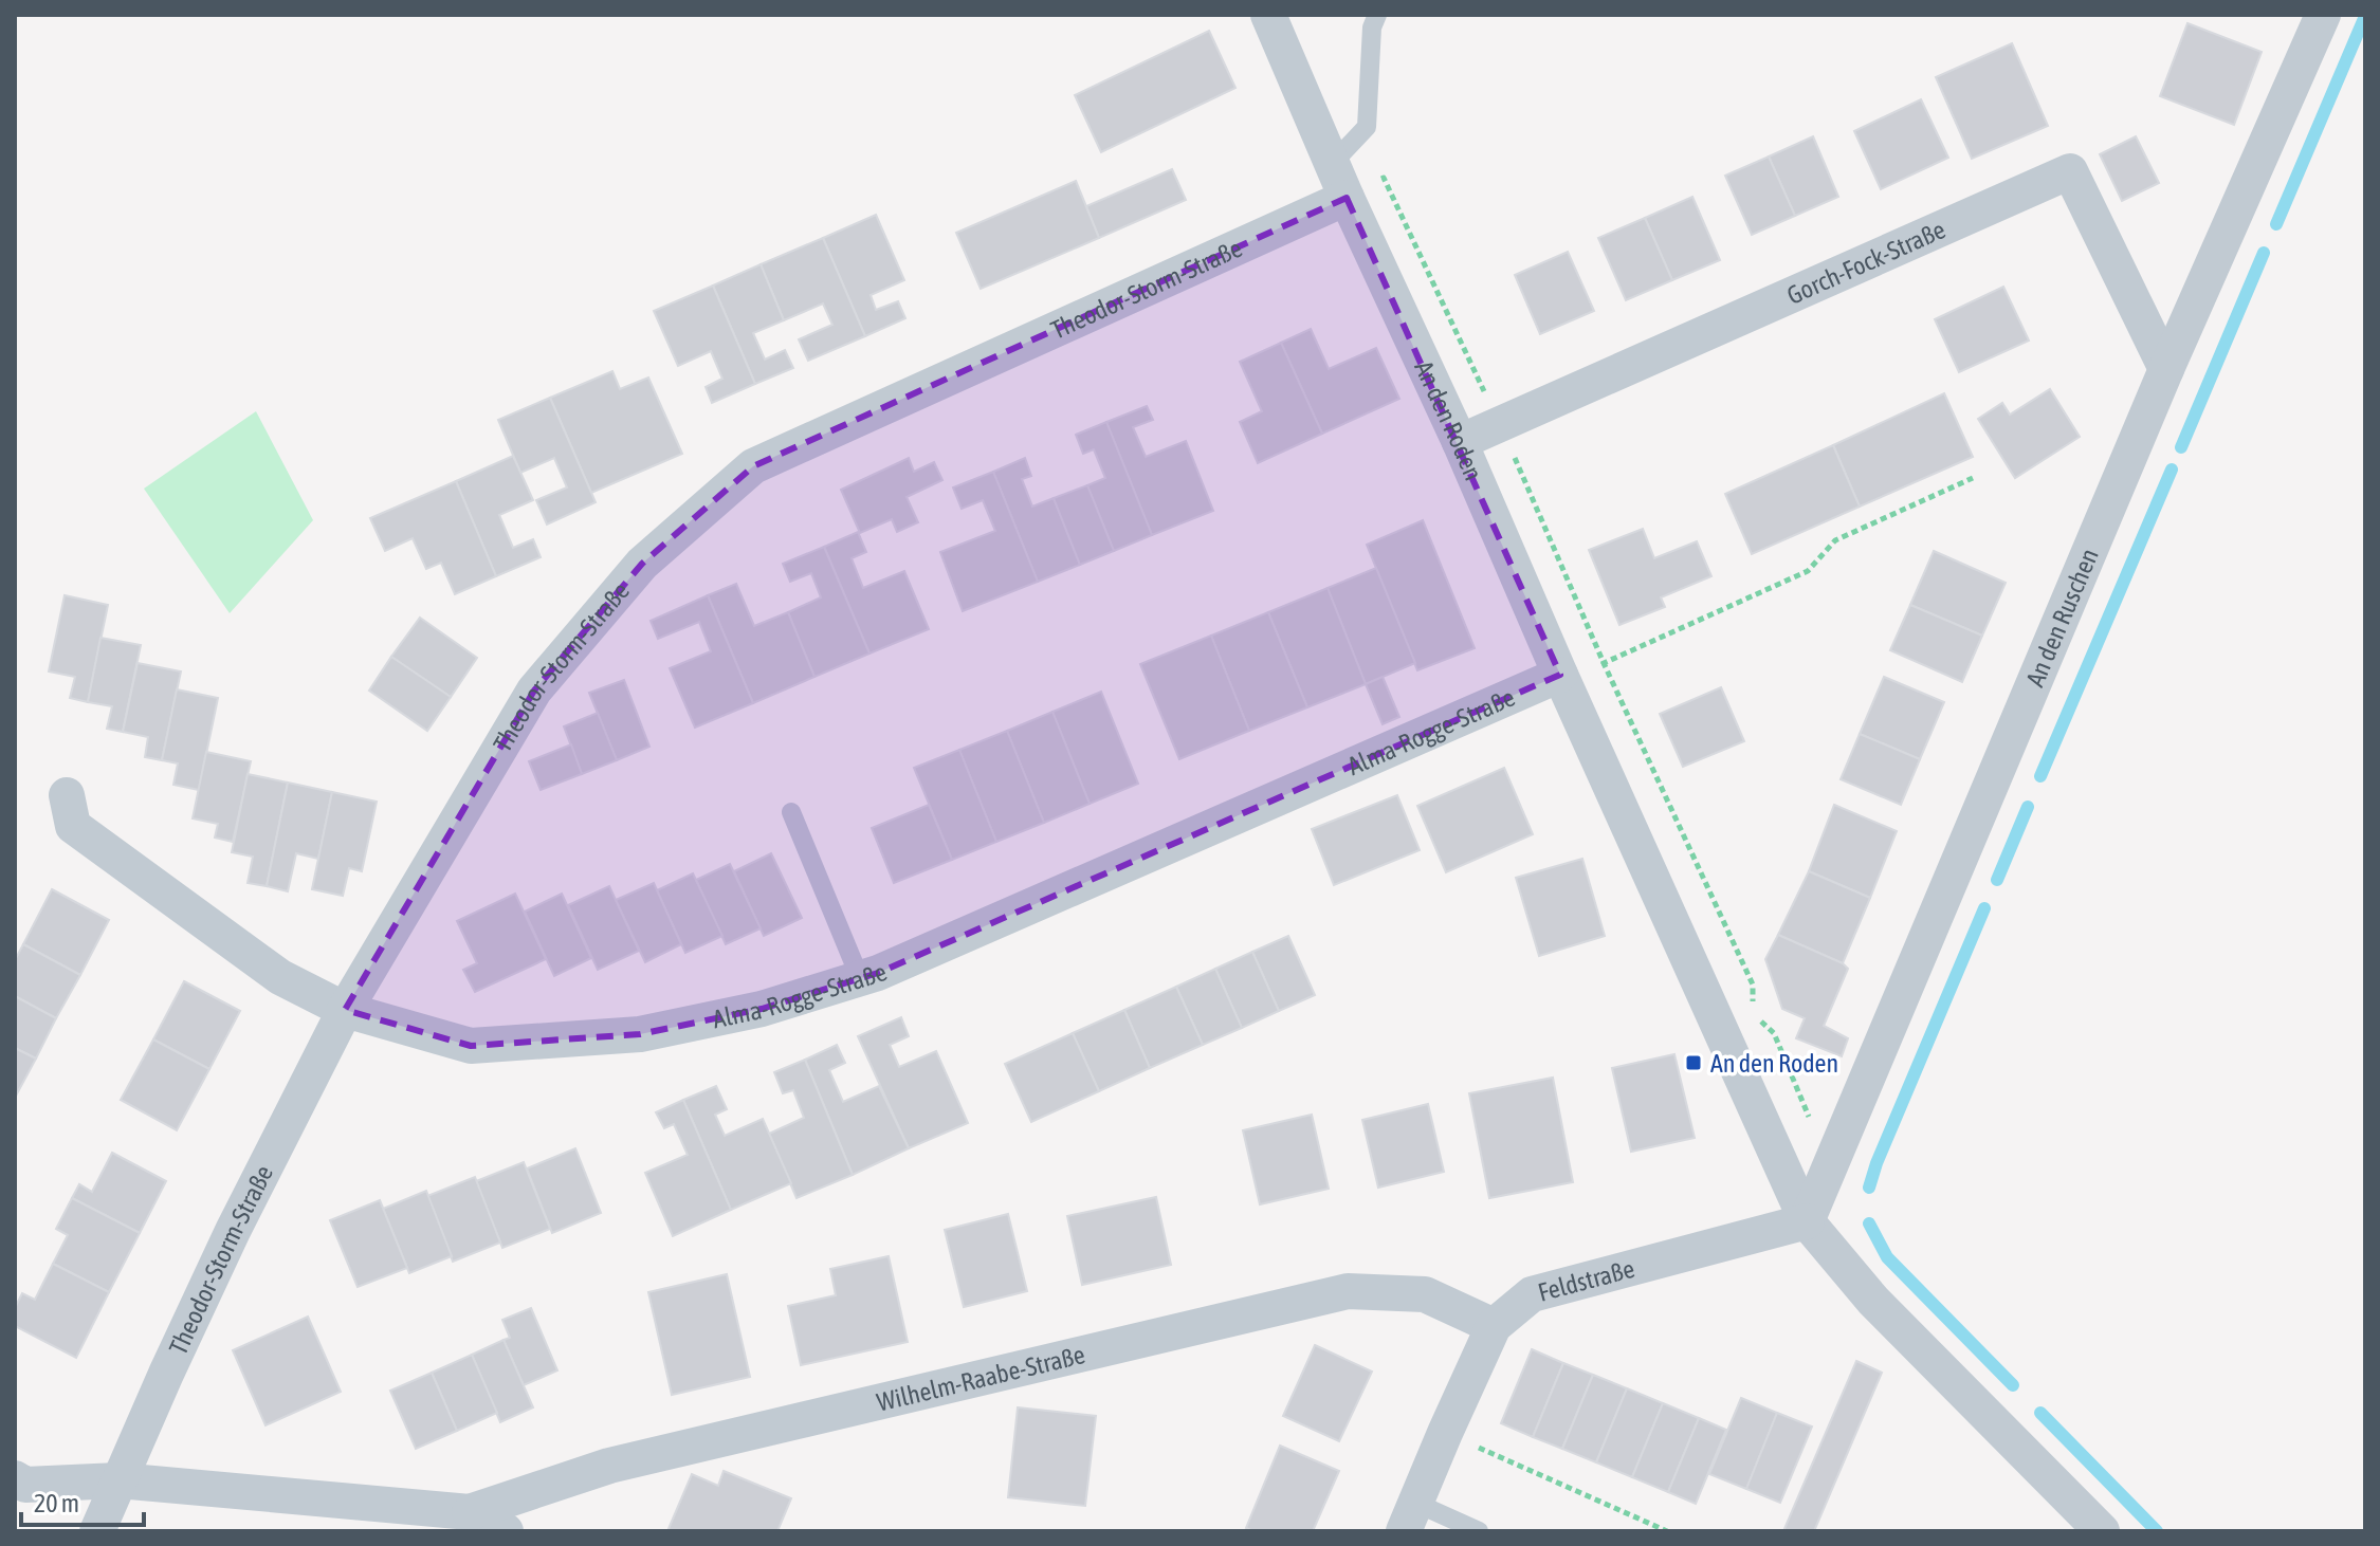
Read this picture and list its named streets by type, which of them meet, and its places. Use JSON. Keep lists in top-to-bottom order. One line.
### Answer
{"streets":{"street":["Gorch-Fock-Straße","Theodor-Storm-Straße","An den Roden","An den Ruschen","Alma-Rogge-Straße","Feldstraße","Wilhelm-Raabe-Straße"]},"crossings":[["Gorch-Fock-Straße","An den Roden"],["Gorch-Fock-Straße","An den Ruschen"],["Theodor-Storm-Straße","An den Roden"],["Theodor-Storm-Straße","Alma-Rogge-Straße"],["An den Roden","An den Ruschen"],["An den Roden","Alma-Rogge-Straße"],["An den Roden","Feldstraße"],["An den Ruschen","Feldstraße"],["Feldstraße","Wilhelm-Raabe-Straße"]],"places":{"transit":["An den Roden"]},"scale_bar":"20 m"}
